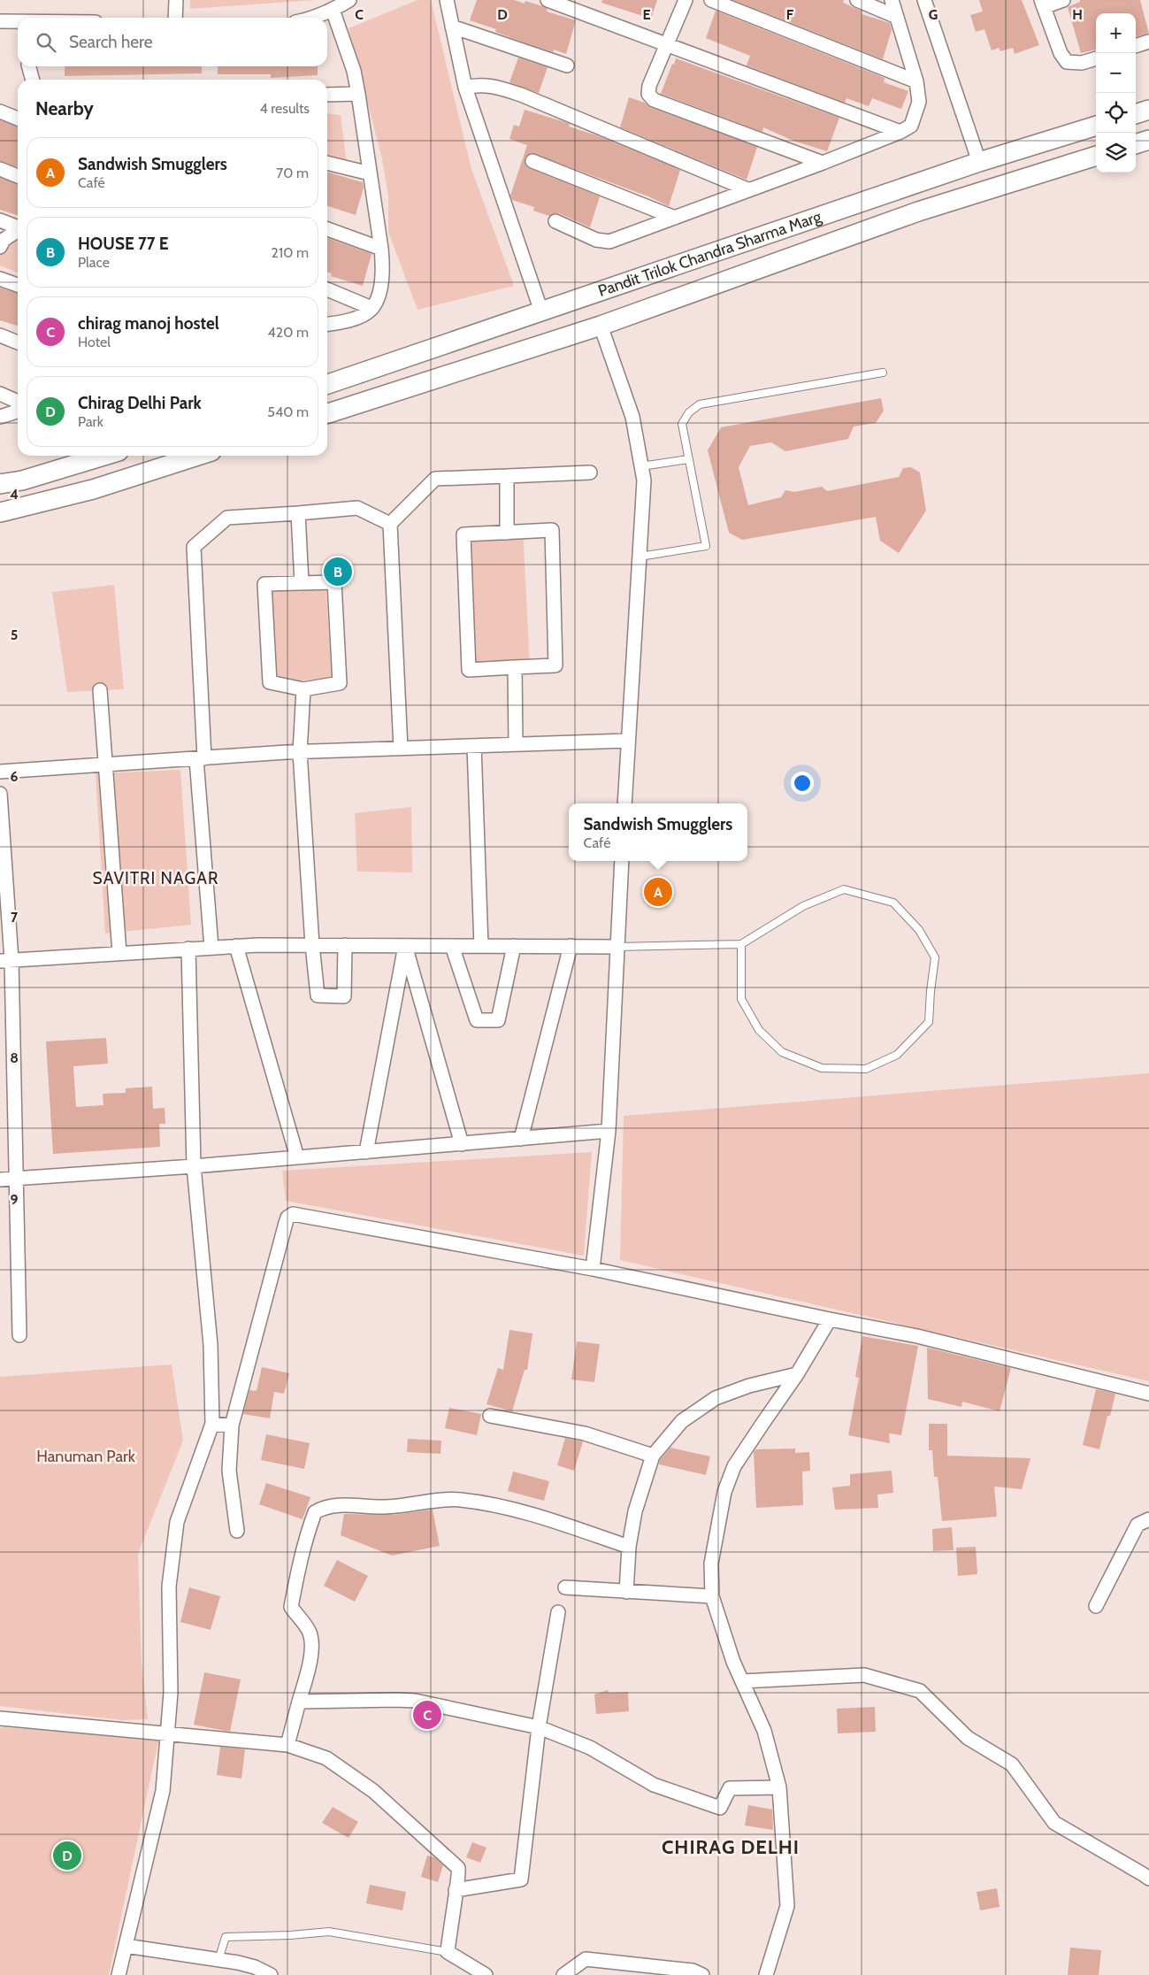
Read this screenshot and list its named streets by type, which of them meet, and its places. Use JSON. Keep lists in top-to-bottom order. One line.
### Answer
{"streets":{"main road":["Pandit Trilok Chandra Sharma Marg"]},"districts":["SAVITRI NAGAR","CHIRAG DELHI"],"parks":["Hanuman Park"],"page":{"map_buttons":["+","−"],"search":"Search here","heading":["Nearby","4 results"],"list":[{"mark":"A","name":"Sandwish Smugglers","note":"Café","value":"70 m"},{"mark":"B","name":"HOUSE 77 E","note":"Place","value":"210 m"},{"mark":"C","name":"chirag manoj hostel","note":"Hotel","value":"420 m"},{"mark":"D","name":"Chirag Delhi Park","note":"Park","value":"540 m"}],"pins":["B","A","C","D"],"popup":["Sandwish Smugglers","Café"]},"grid":{"columns":["C","D","E","F","G","H"],"rows":["4","5","6","7","8","9"]}}
